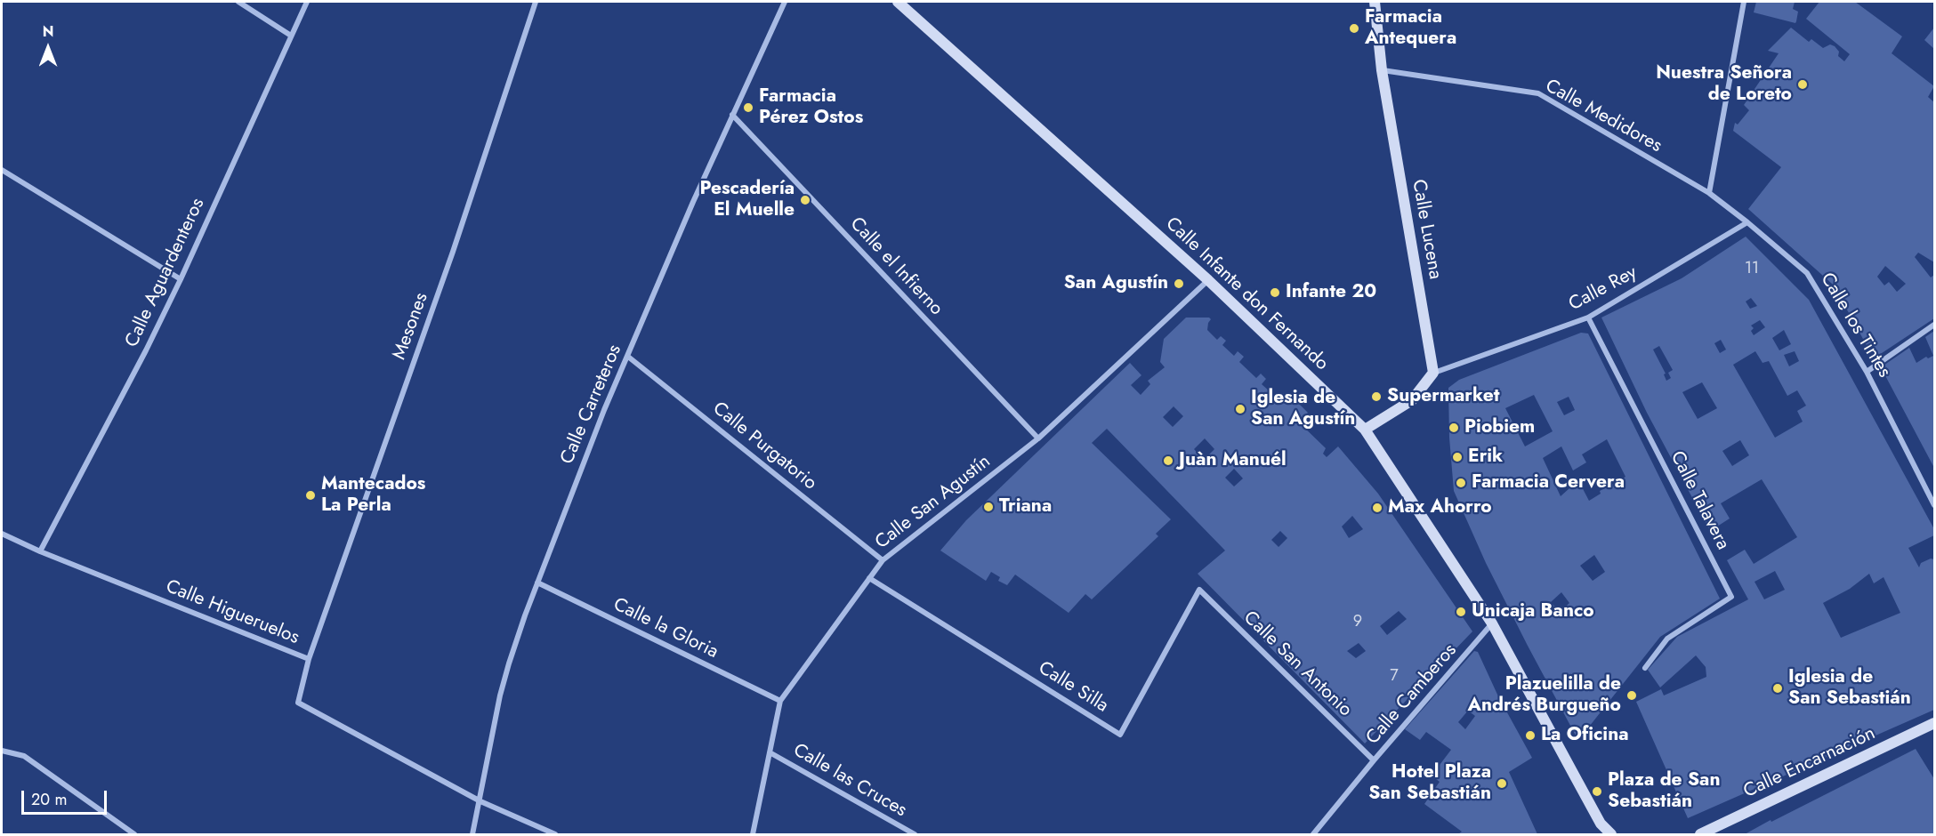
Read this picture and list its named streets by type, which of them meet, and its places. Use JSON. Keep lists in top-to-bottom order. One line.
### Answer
{"streets":{"street":["Calle Medidores","Calle Lucena","Calle el Infierno","Calle Aguardenteros","Calle Rey","Calle Infante don Fernando","Calle los Tintes","Mesones","Calle Carreteros","Calle Purgatorio","Calle Talavera","Calle San Agustín","Calle Higueruelos","Calle la Gloria","Calle San Antonio","Calle Silla","Calle Camberos","Calle Encarnación","Calle las Cruces"]},"crossings":[["Calle Medidores","Calle Lucena"],["Calle Medidores","Calle los Tintes"],["Calle Lucena","Calle Rey"],["Calle el Infierno","Calle Carreteros"],["Calle el Infierno","Calle San Agustín"],["Calle Aguardenteros","Calle Higueruelos"],["Calle Rey","Calle los Tintes"],["Calle Rey","Calle Talavera"],["Calle Infante don Fernando","Calle San Agustín"],["Calle Infante don Fernando","Calle Camberos"],["Mesones","Calle Higueruelos"],["Calle Carreteros","Calle Purgatorio"],["Calle Carreteros","Calle Higueruelos"],["Calle Carreteros","Calle la Gloria"],["Calle Purgatorio","Calle San Agustín"],["Calle San Agustín","Calle la Gloria"],["Calle San Agustín","Calle Silla"],["Calle San Agustín","Calle las Cruces"],["Calle San Antonio","Calle Silla"],["Calle San Antonio","Calle Camberos"]],"places":["Farmacia Antequera","Nuestra Señora de Loreto","Farmacia Pérez Ostos","Pescadería El Muelle","San Agustín","Infante 20","Supermarket","Iglesia de San Agustín","Piobiem","Erik","Juàn Manuél","Farmacia Cervera","Mantecados La Perla","Triana","Max Ahorro","Unicaja Banco","Iglesia de San Sebastián","Plazuelilla de Andrés Burgueño","La Oficina","Hotel Plaza San Sebastián","Plaza de San Sebastián"],"house_numbers":["11","9","7"],"scale_bar":"20 m","north":"top"}
